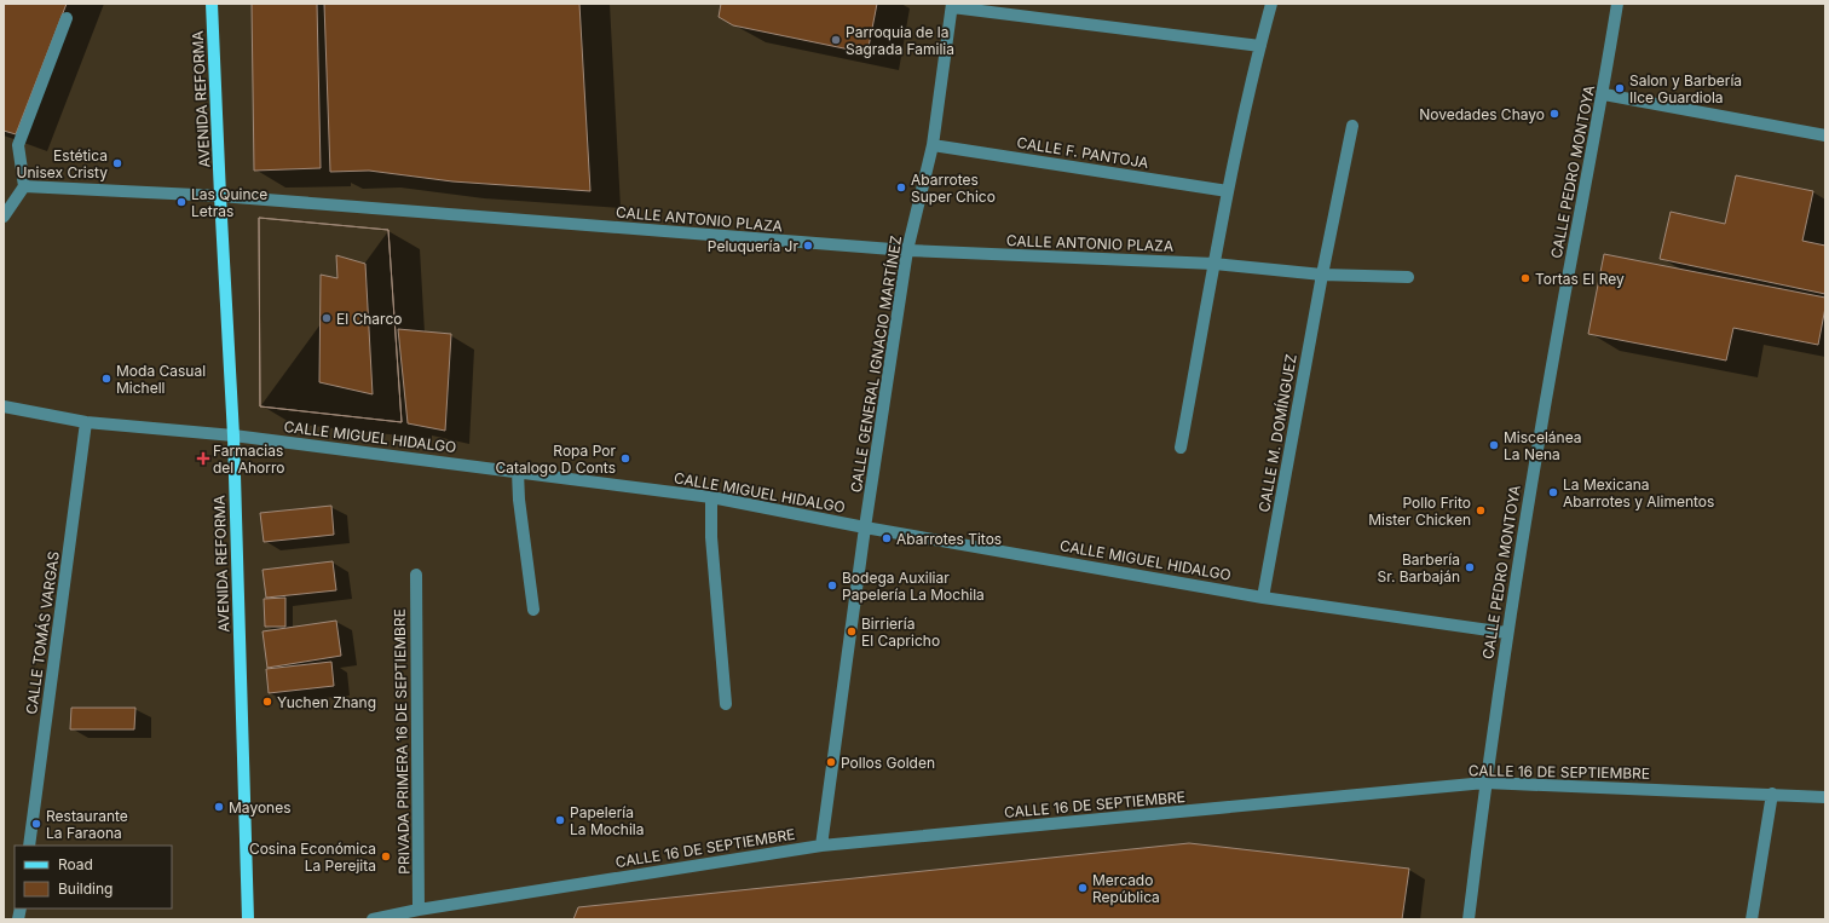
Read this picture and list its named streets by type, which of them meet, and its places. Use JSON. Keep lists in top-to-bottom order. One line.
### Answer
{"streets":{"main road":["AVENIDA REFORMA"],"street":["CALLE F. PANTOJA","CALLE PEDRO MONTOYA","CALLE ANTONIO PLAZA","CALLE GENERAL IGNACIO MARTÍNEZ","CALLE M. DOMÍNGUEZ","CALLE MIGUEL HIDALGO","CALLE TOMÁS VARGAS","PRIVADA PRIMERA 16 DE SEPTIEMBRE","CALLE 16 DE SEPTIEMBRE"]},"crossings":[["AVENIDA REFORMA","CALLE ANTONIO PLAZA"],["AVENIDA REFORMA","CALLE MIGUEL HIDALGO"],["CALLE F. PANTOJA","CALLE GENERAL IGNACIO MARTÍNEZ"],["CALLE PEDRO MONTOYA","CALLE MIGUEL HIDALGO"],["CALLE PEDRO MONTOYA","CALLE 16 DE SEPTIEMBRE"],["CALLE ANTONIO PLAZA","CALLE GENERAL IGNACIO MARTÍNEZ"],["CALLE ANTONIO PLAZA","CALLE M. DOMÍNGUEZ"],["CALLE GENERAL IGNACIO MARTÍNEZ","CALLE MIGUEL HIDALGO"],["CALLE GENERAL IGNACIO MARTÍNEZ","CALLE 16 DE SEPTIEMBRE"],["CALLE M. DOMÍNGUEZ","CALLE MIGUEL HIDALGO"],["CALLE MIGUEL HIDALGO","CALLE TOMÁS VARGAS"],["PRIVADA PRIMERA 16 DE SEPTIEMBRE","CALLE 16 DE SEPTIEMBRE"]],"places":{"other":["Parroquia de la Sagrada Familia","Salon y Barbería Ilce Guardiola","Novedades Chayo","Estética Unisex Cristy","Abarrotes Super Chico","Las Quince Letras","Peluquería Jr","Tortas El Rey","El Charco","Moda Casual Michell","Miscelánea La Nena","Ropa Por Catalogo D Conts","La Mexicana Abarrotes y Alimentos","Pollo Frito Mister Chicken","Abarrotes Titos","Barbería Sr. Barbaján","Bodega Auxiliar Papelería La Mochila","Birriería El Capricho","Yuchen Zhang","Pollos Golden","Mayones","Papelería La Mochila","Restaurante La Faraona","Cosina Económica La Perejita","Mercado República"],"health":["Farmacias del Ahorro"]},"legend":["Road","Building"]}
